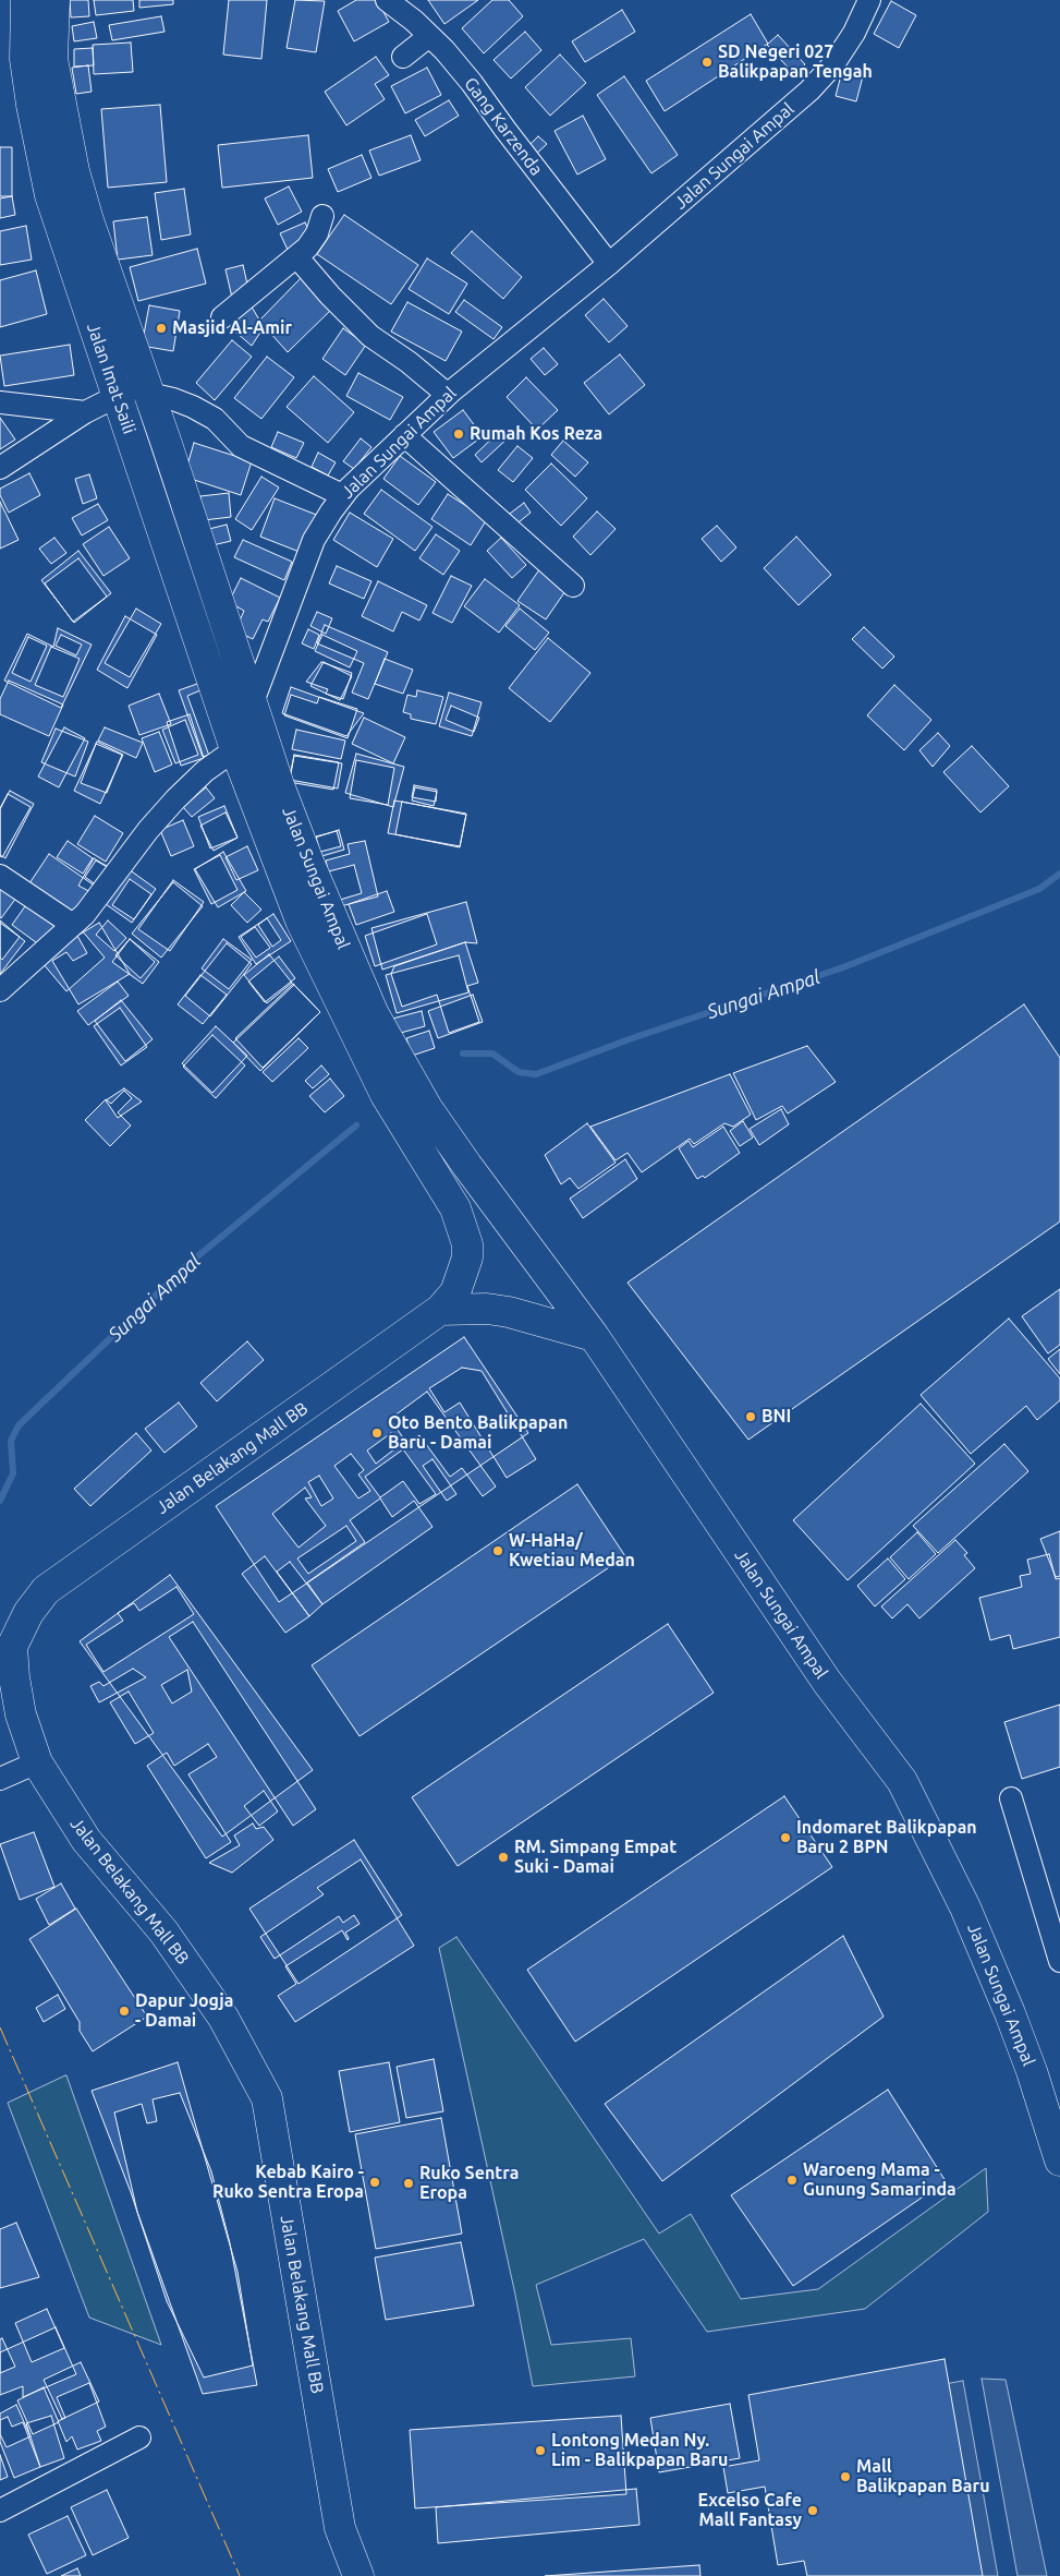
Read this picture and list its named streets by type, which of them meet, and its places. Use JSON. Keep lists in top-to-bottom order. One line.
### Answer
{"streets":{"main road":["Jalan Sungai Ampal","Jalan Imat Saili","Jalan Belakang Mall BB"],"street":["Gang Karzenda"]},"crossings":[["Gang Karzenda","Jalan Sungai Ampal"],["Jalan Sungai Ampal","Jalan Imat Saili"],["Jalan Sungai Ampal","Jalan Belakang Mall BB"]],"water":["Sungai Ampal"],"places":["SD Negeri 027 Balikpapan Tengah","Masjid Al-Amir","Rumah Kos Reza","BNI","Oto Bento Balikpapan Baru - Damai","W-HaHa/ Kwetiau Medan","Indomaret Balikpapan Baru 2 BPN","RM. Simpang Empat Suki - Damai","Dapur Jogja - Damai","Waroeng Mama - Gunung Samarinda","Kebab Kairo - Ruko Sentra Eropa","Ruko Sentra Eropa","Lontong Medan Ny. Lim - Balikpapan Baru","Mall Balikpapan Baru","Excelso Cafe Mall Fantasy"]}
